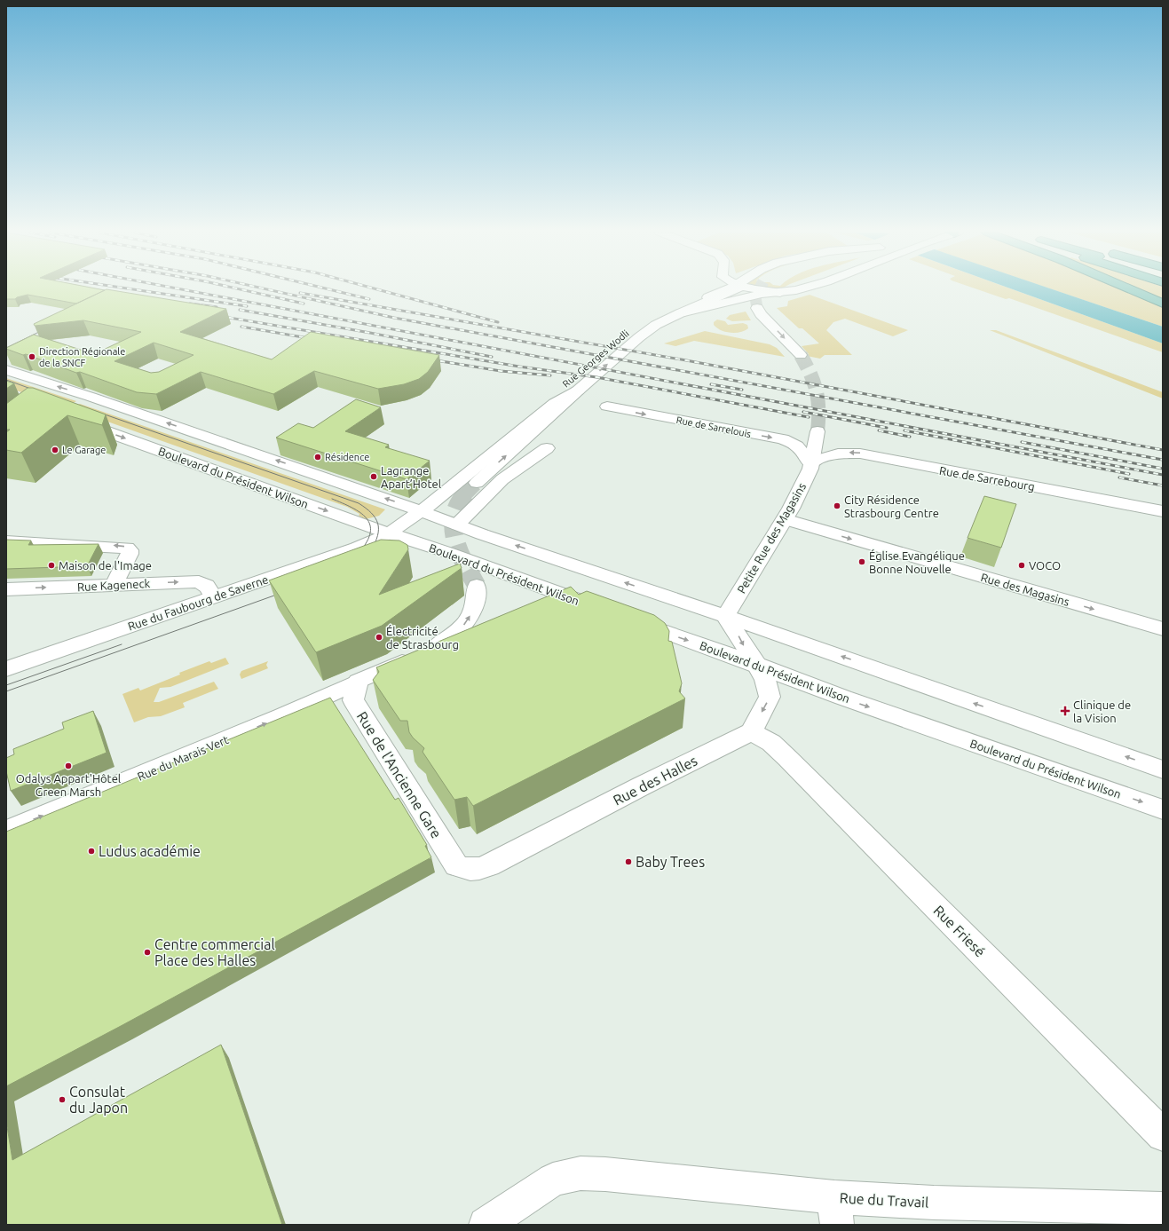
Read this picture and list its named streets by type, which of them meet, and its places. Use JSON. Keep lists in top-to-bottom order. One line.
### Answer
{"streets":{"main road":["Rue Georges Wodli","Rue de Sarrelouis","Boulevard du Président Wilson","Rue de Sarrebourg","Petite Rue des Magasins","Rue Kageneck","Rue des Magasins","Rue du Faubourg de Saverne","Rue du Marais Vert","Rue de l'Ancienne Gare","Rue des Halles","Rue Friesé","Rue du Travail"]},"crossings":[["Rue de Sarrelouis","Rue de Sarrebourg"],["Rue de Sarrelouis","Petite Rue des Magasins"],["Boulevard du Président Wilson","Rue du Faubourg de Saverne"],["Rue de Sarrebourg","Petite Rue des Magasins"],["Petite Rue des Magasins","Rue des Magasins"],["Rue Kageneck","Rue du Faubourg de Saverne"],["Rue du Marais Vert","Rue de l'Ancienne Gare"],["Rue de l'Ancienne Gare","Rue des Halles"],["Rue des Halles","Rue Friesé"]],"one_way":["Rue de Sarrebourg","Rue du Marais Vert"],"places":{"other":["Direction Régionale de la SNCF","Le Garage","Résidence","Lagrange Apart’Hotel","City Résidence Strasbourg Centre","Église Evangélique Bonne Nouvelle","Maison de l'Image","VOCO","Électricité de Strasbourg","Odalys Appart'Hôtel Green Marsh","Ludus académie","Baby Trees","Centre commercial Place des Halles","Consulat du Japon"],"health":["Clinique de la Vision"]}}
